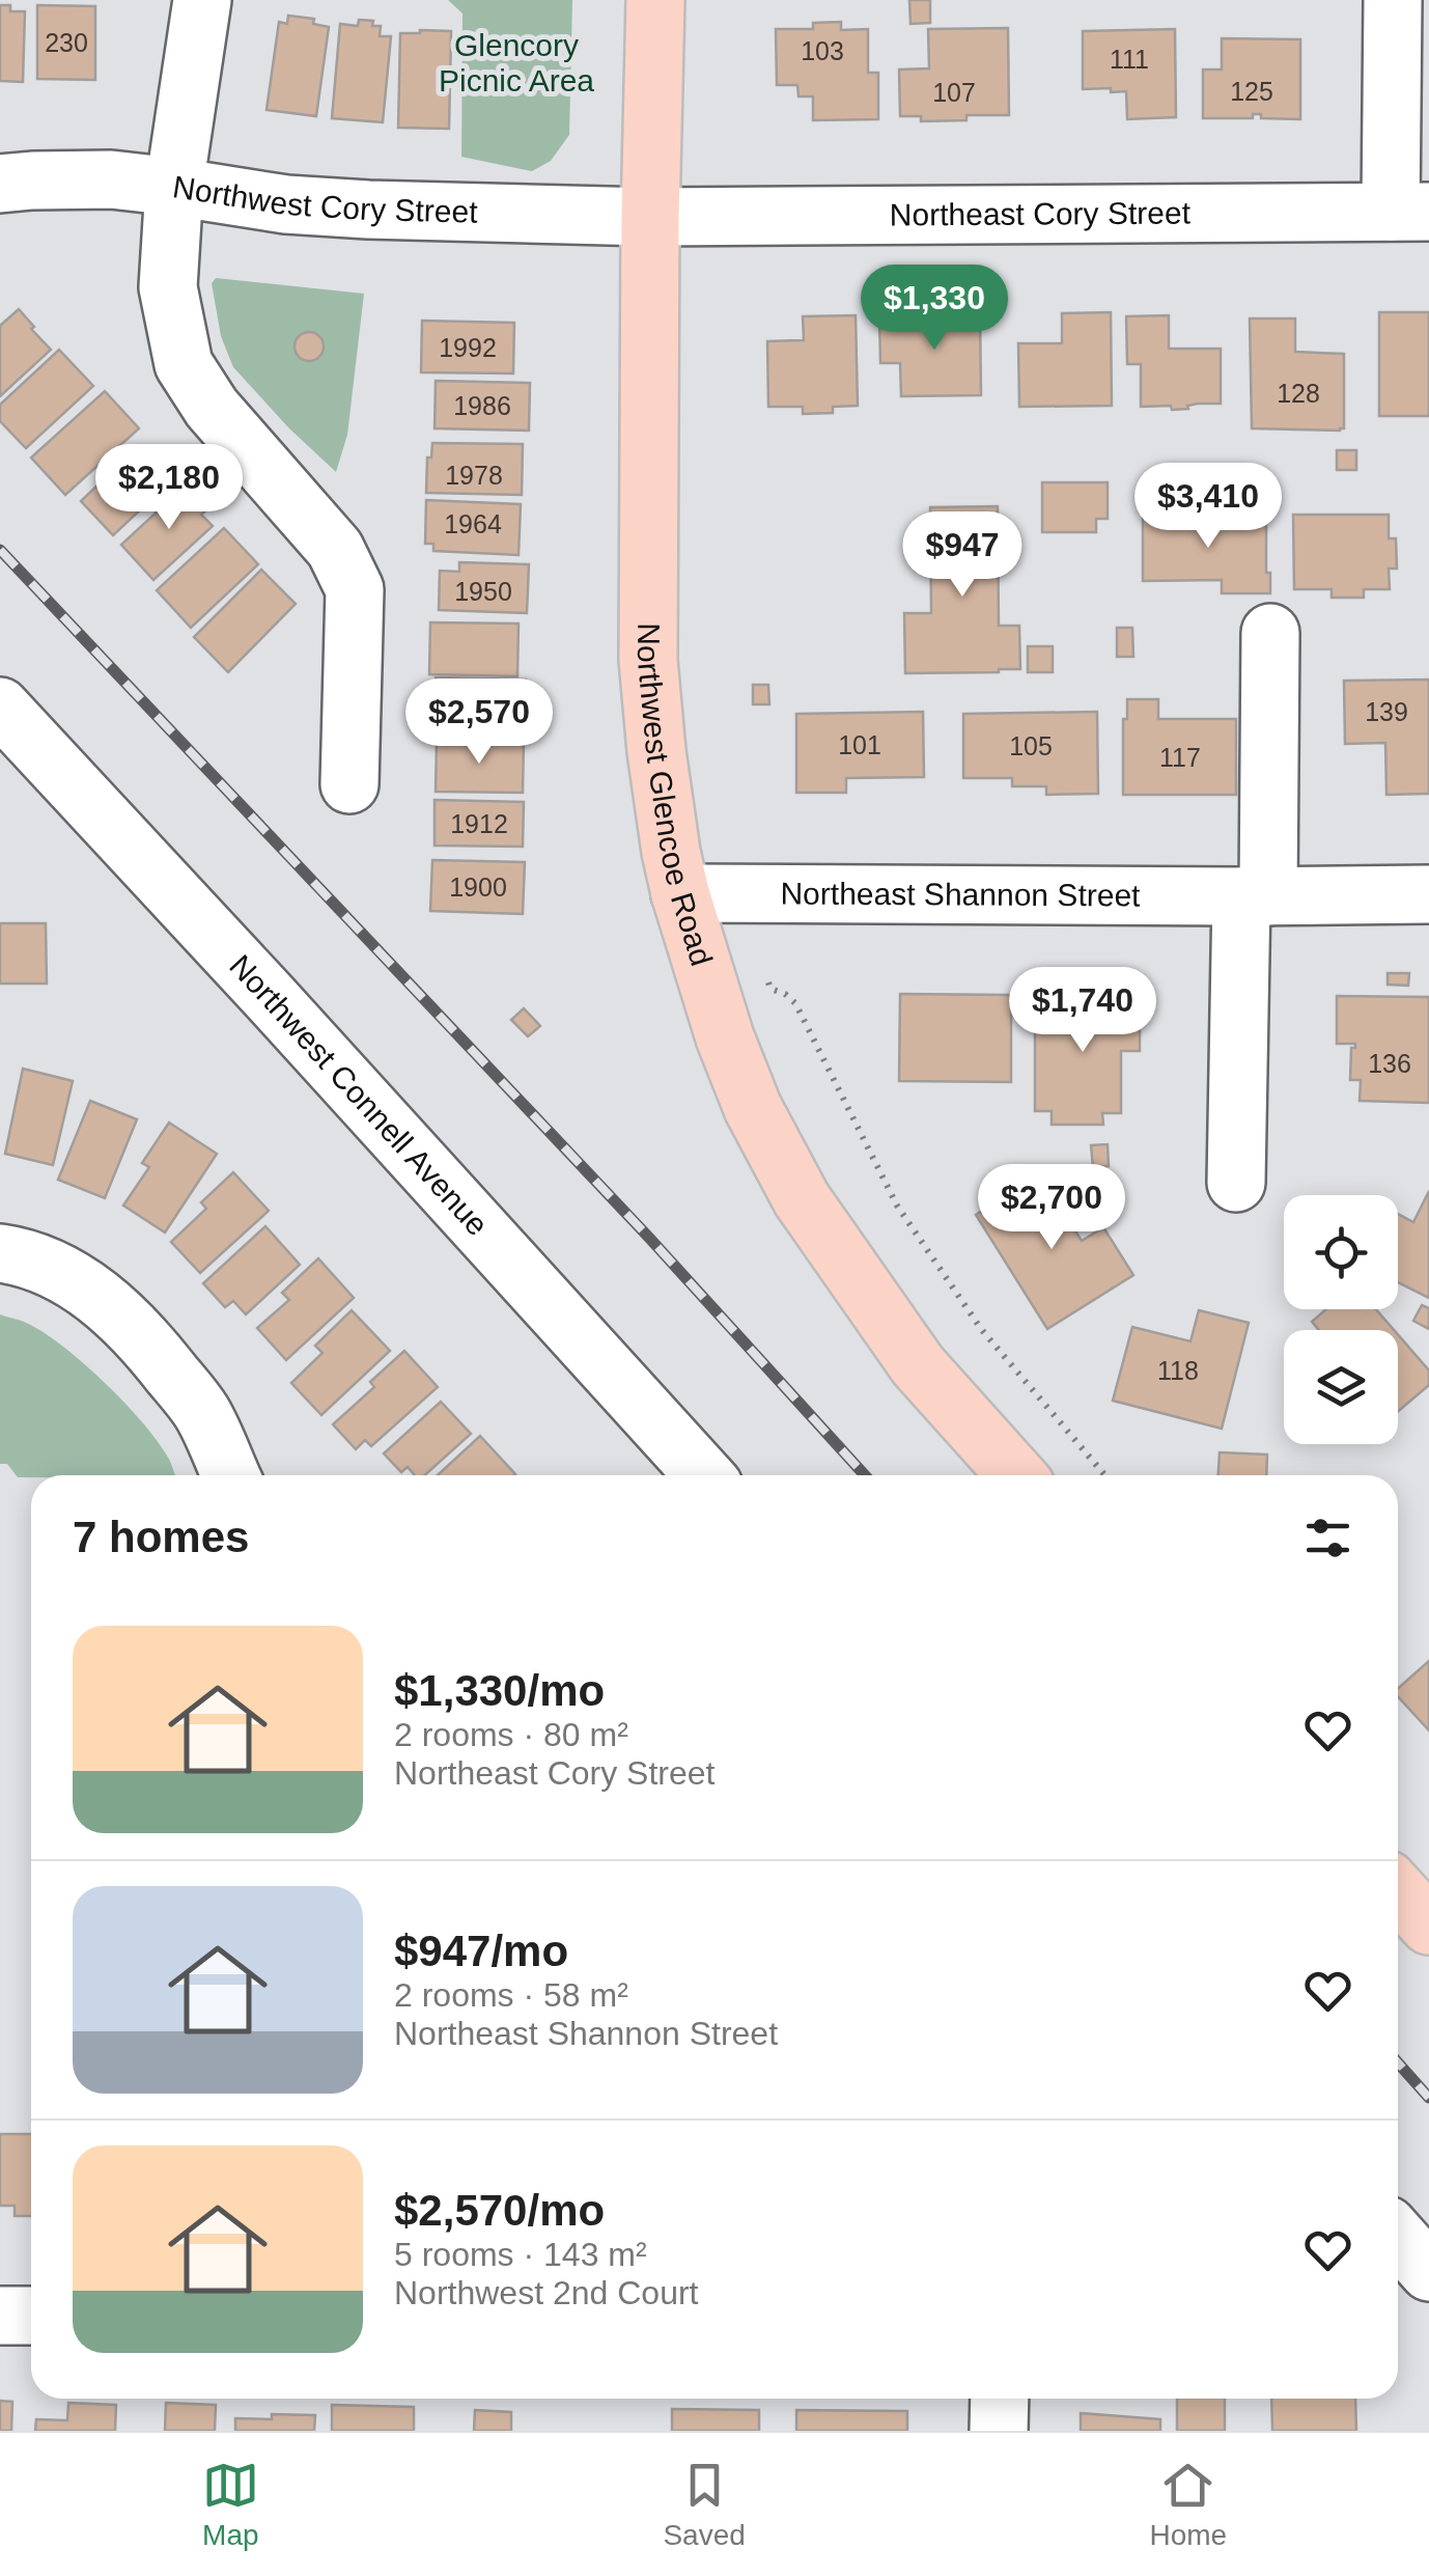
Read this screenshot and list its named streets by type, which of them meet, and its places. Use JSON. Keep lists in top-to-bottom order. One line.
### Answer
{"streets":{"main road":["Northwest Glencoe Road"],"street":["Northwest Cory Street","Northeast Cory Street","Northeast Shannon Street","Northwest Connell Avenue"]},"crossings":[["Northwest Cory Street","Northeast Cory Street"],["Northwest Cory Street","Northwest Glencoe Road"],["Northeast Cory Street","Northwest Glencoe Road"],["Northwest Glencoe Road","Northeast Shannon Street"]],"parks":["Glencory Picnic Area"],"house_numbers":["230","103","111","125","107","1992","128","1986","1978","1964","1950","139","101","105","117","1912","1900","136","118"],"page":{"price":["$1,330","$2,180","$3,410","$947","$2,570","$1,740","$2,700"],"heading":"7 homes","list":[{"name":"$1,330/mo","note":"2 rooms · 80 m² · Northeast Cory Street"},{"name":"$947/mo","note":"2 rooms · 58 m² · Northeast Shannon Street"},{"name":"$2,570/mo","note":"5 rooms · 143 m² · Northwest 2nd Court"}],"tabs":["Map","Saved","Home"]}}
